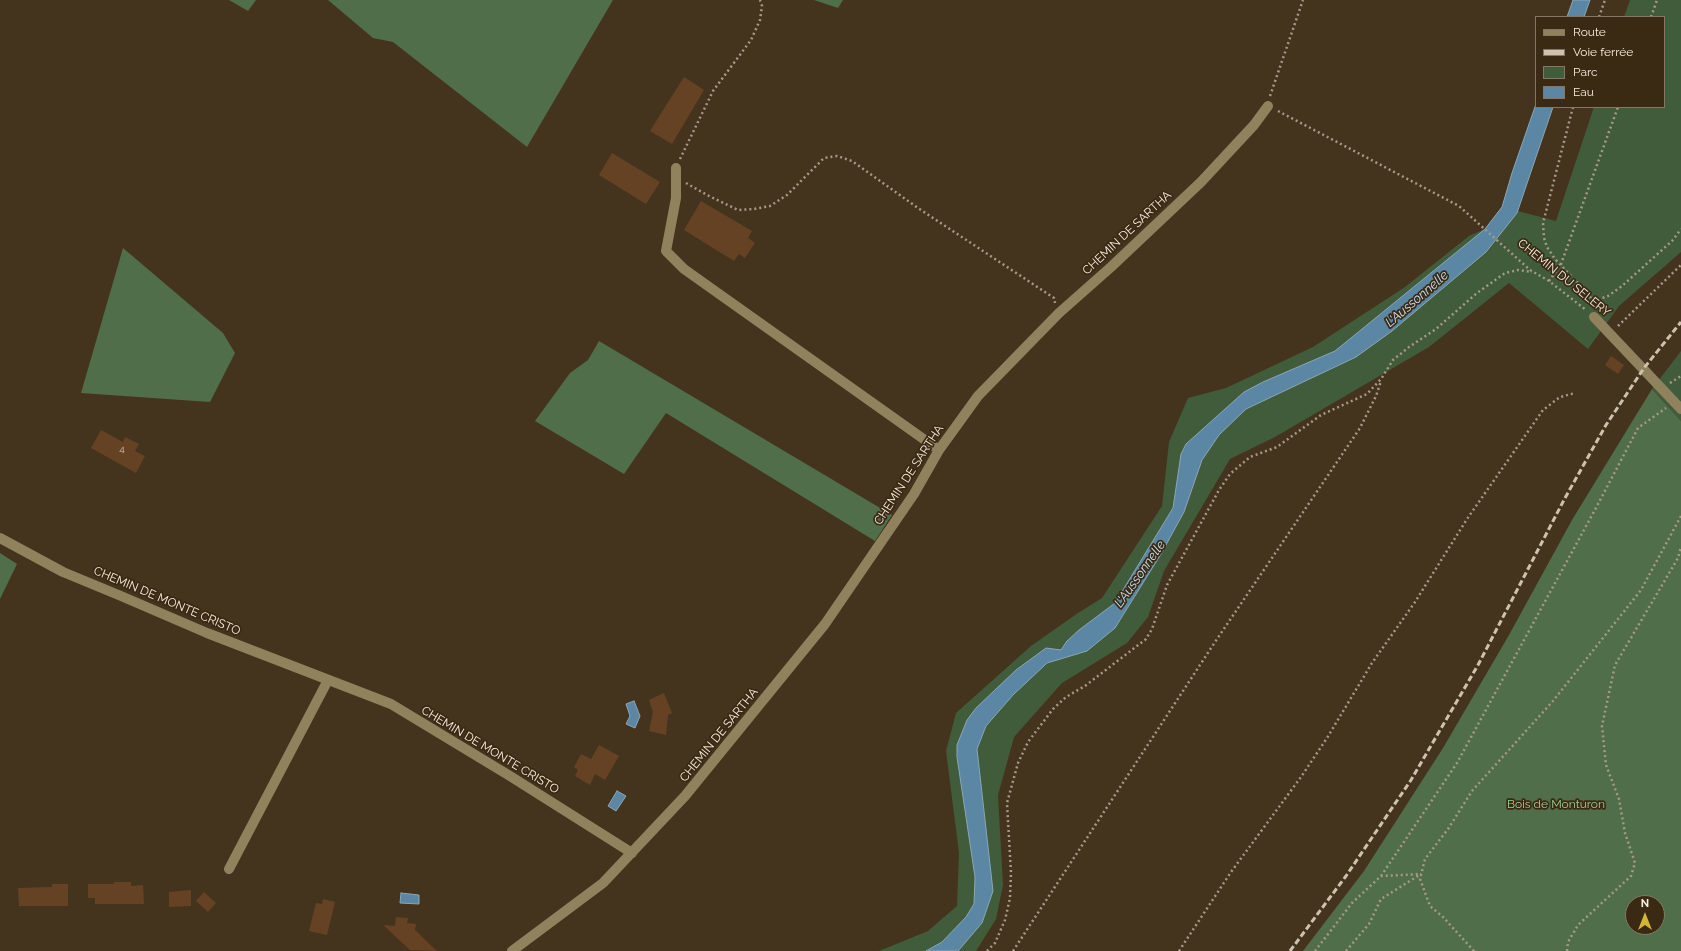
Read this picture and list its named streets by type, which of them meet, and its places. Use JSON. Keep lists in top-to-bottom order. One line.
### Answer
{"streets":{"street":["CHEMIN DE SARTHA","CHEMIN DU SELERY","CHEMIN DE MONTE CRISTO"]},"crossings":[["CHEMIN DE SARTHA","CHEMIN DU SELERY"],["CHEMIN DE SARTHA","CHEMIN DE MONTE CRISTO"]],"water":["L'Aussonnelle"],"parks":["Bois de Monturon"],"house_numbers":["4"],"legend":["Route","Voie ferrée","Parc","Eau"],"north":"top"}
